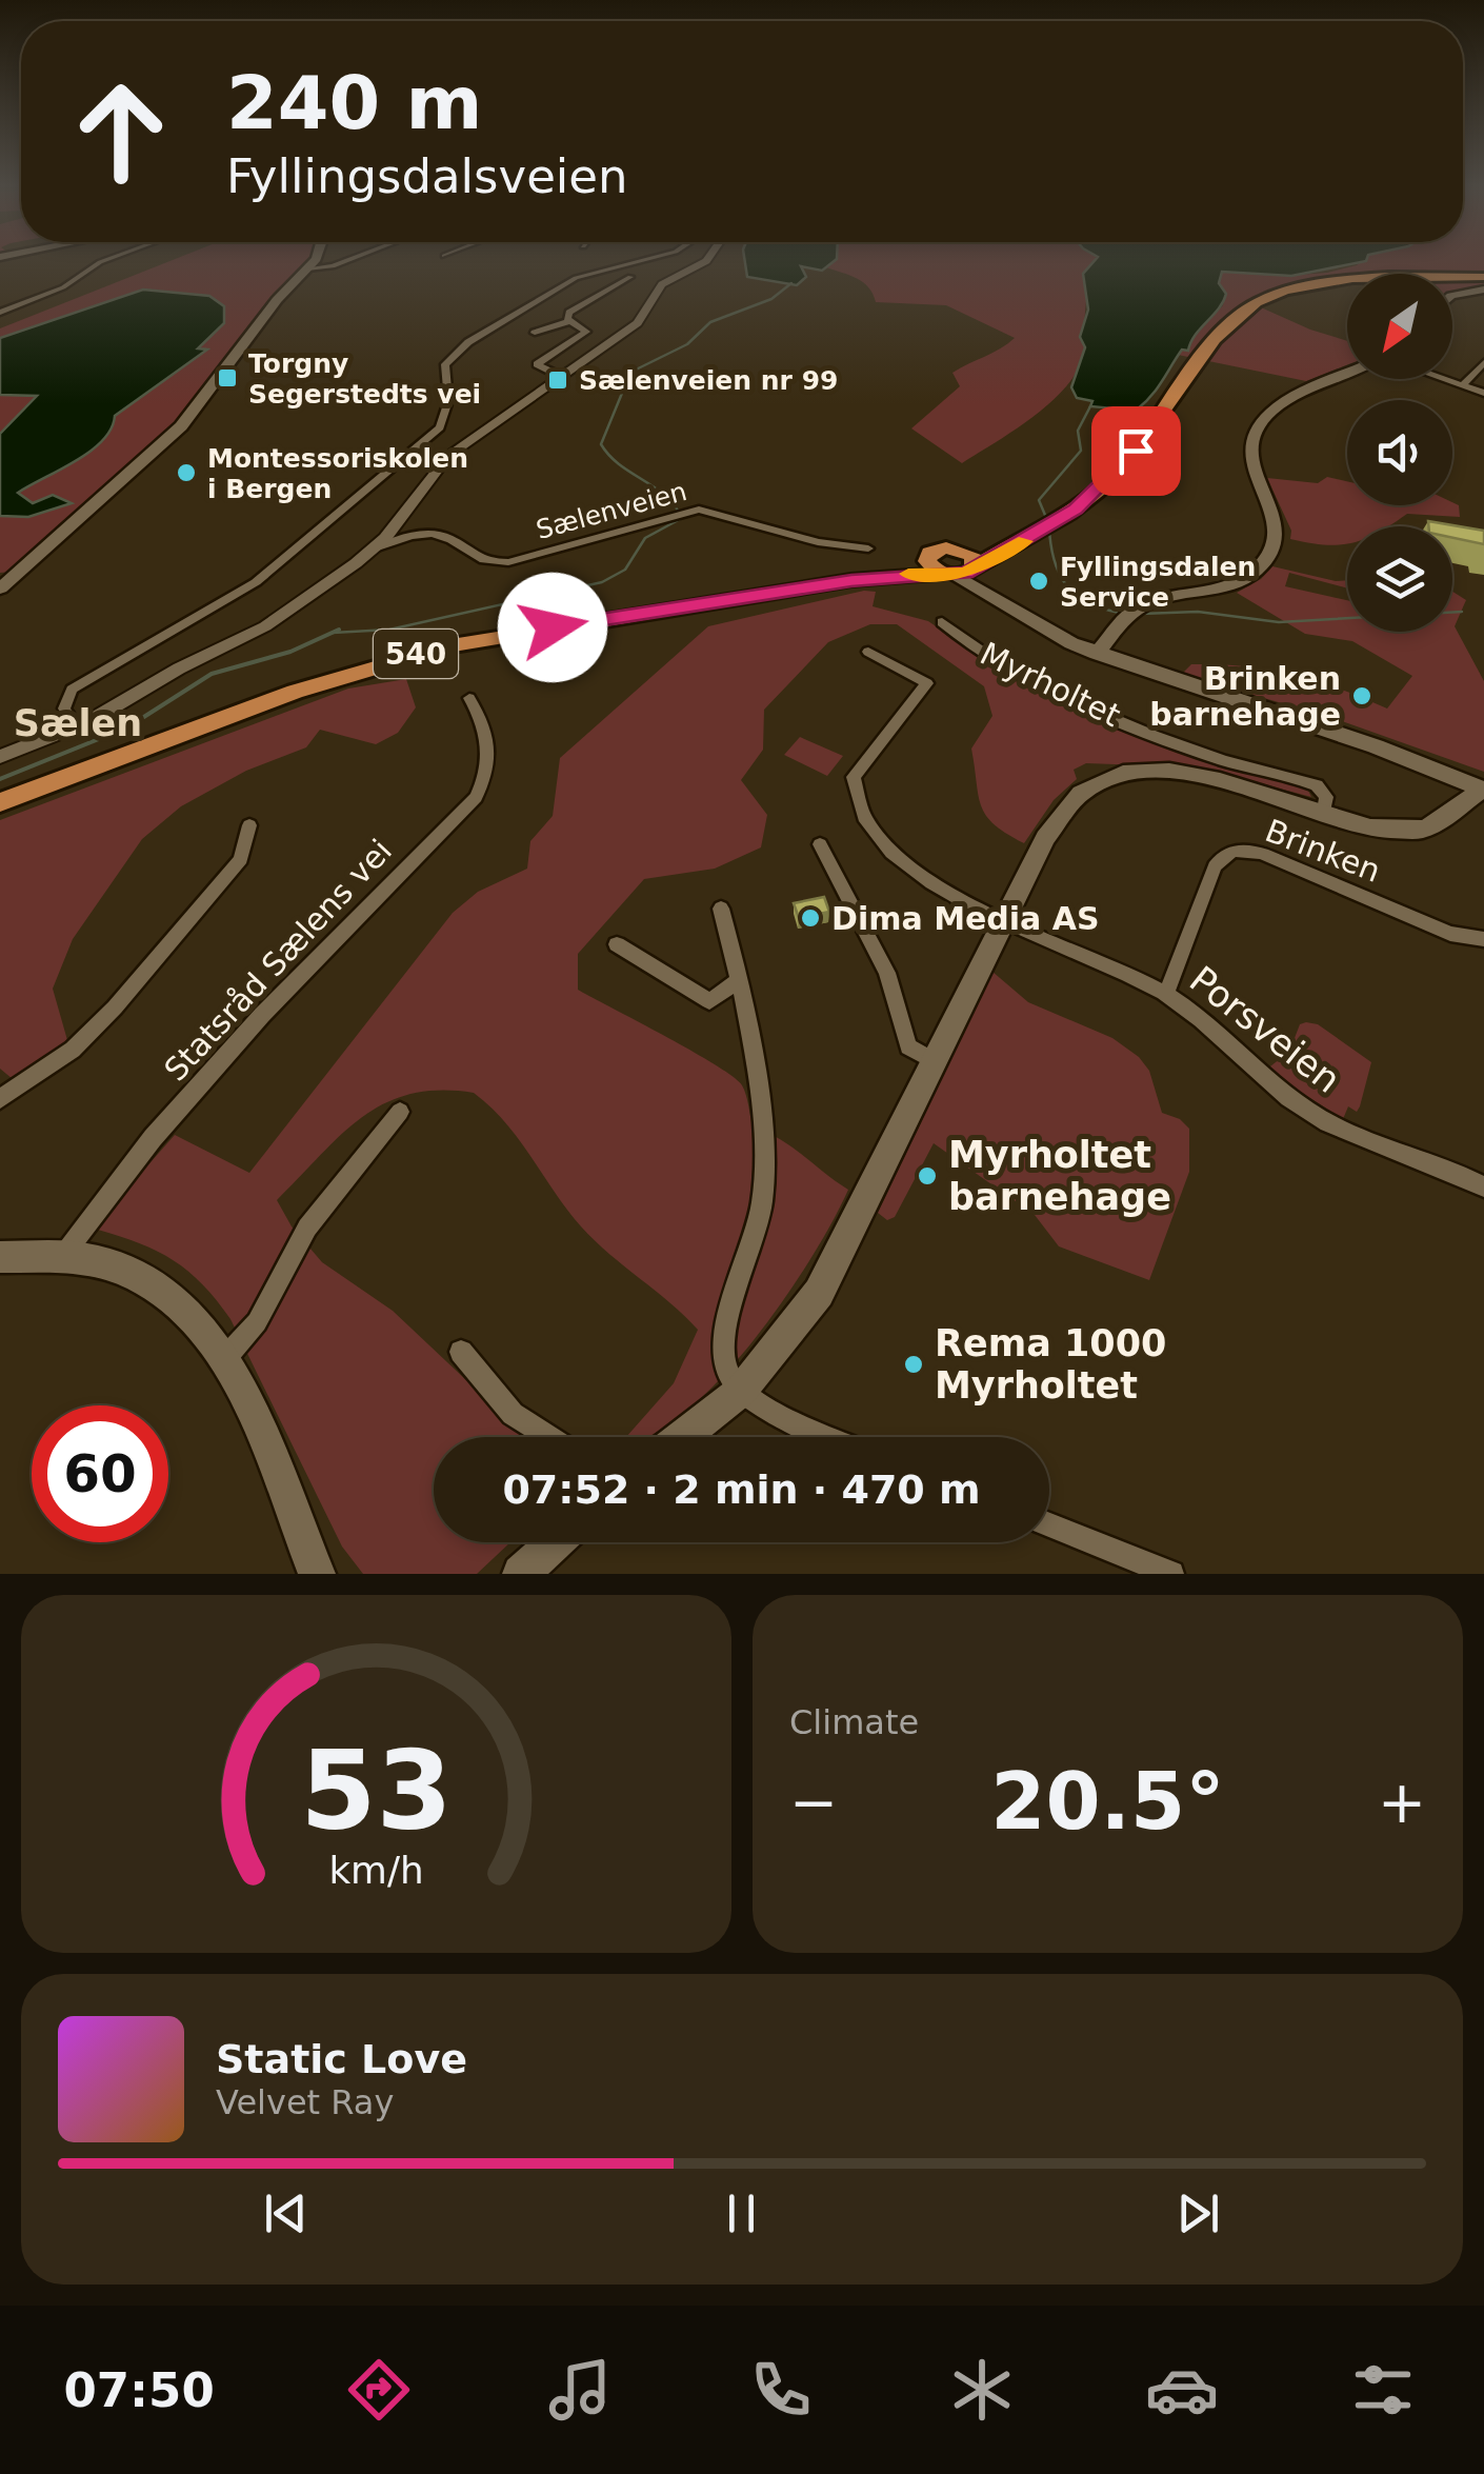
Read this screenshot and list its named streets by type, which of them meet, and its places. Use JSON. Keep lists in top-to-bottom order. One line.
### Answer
{"streets":{"main road":["540","Myrholtet"],"street":["Sælenveien","Brinken","Statsråd Sælens vei","Porsveien"]},"crossings":[["Myrholtet","Porsveien"],["Brinken","Porsveien"]],"districts":["Sælen"],"places":{"transit":["Torgny Segerstedts vei","Sælenveien nr 99"],"other":["Montessoriskolen i Bergen","Fyllingsdalen Service","Brinken barnehage","Dima Media AS","Myrholtet barnehage","Rema 1000 Myrholtet"]},"north":"bottom left","page":{"turn":["240 m","Fyllingsdalsveien"],"limit":"60","trip":"07:52 · 2 min · 470 m","tile":"Climate","heat":["−","20.5°","+"],"song":["Static Love","Velvet Ray"],"tabs":"07:50","gauge":["53","km/h"]}}
